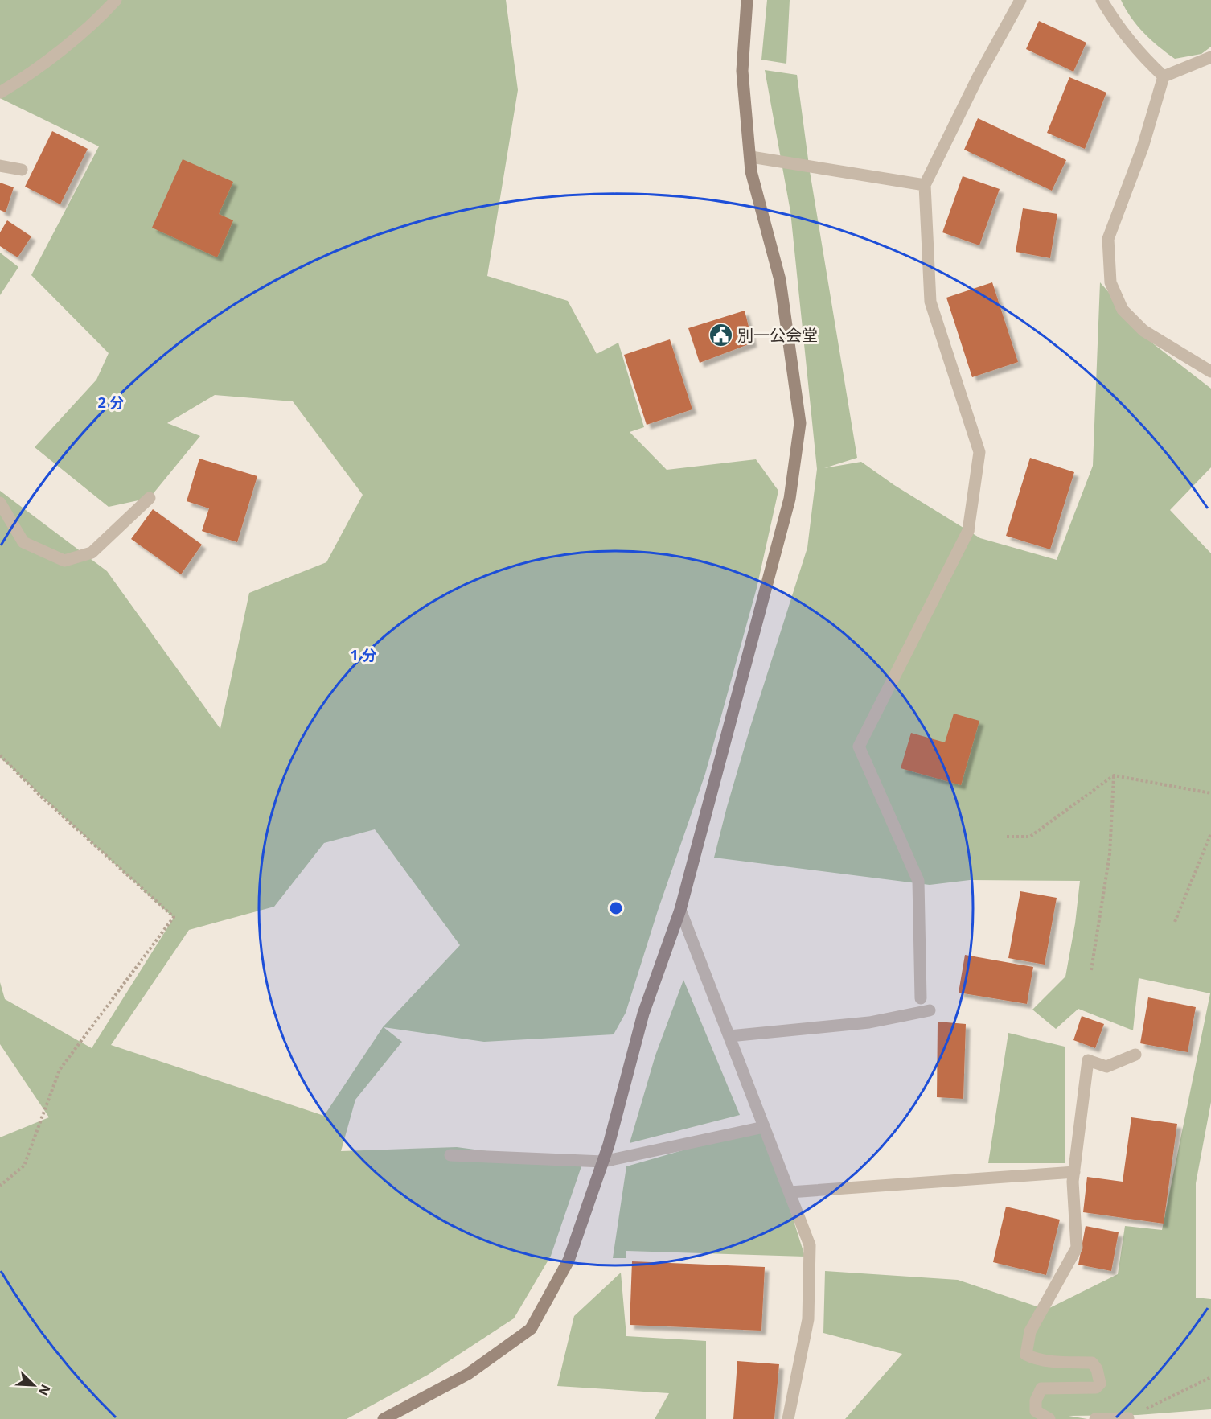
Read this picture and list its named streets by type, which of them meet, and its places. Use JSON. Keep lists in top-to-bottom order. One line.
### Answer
{"places":{"public building":["別一公会堂"]},"north":"bottom right","rings":["2 分","1 分"]}
